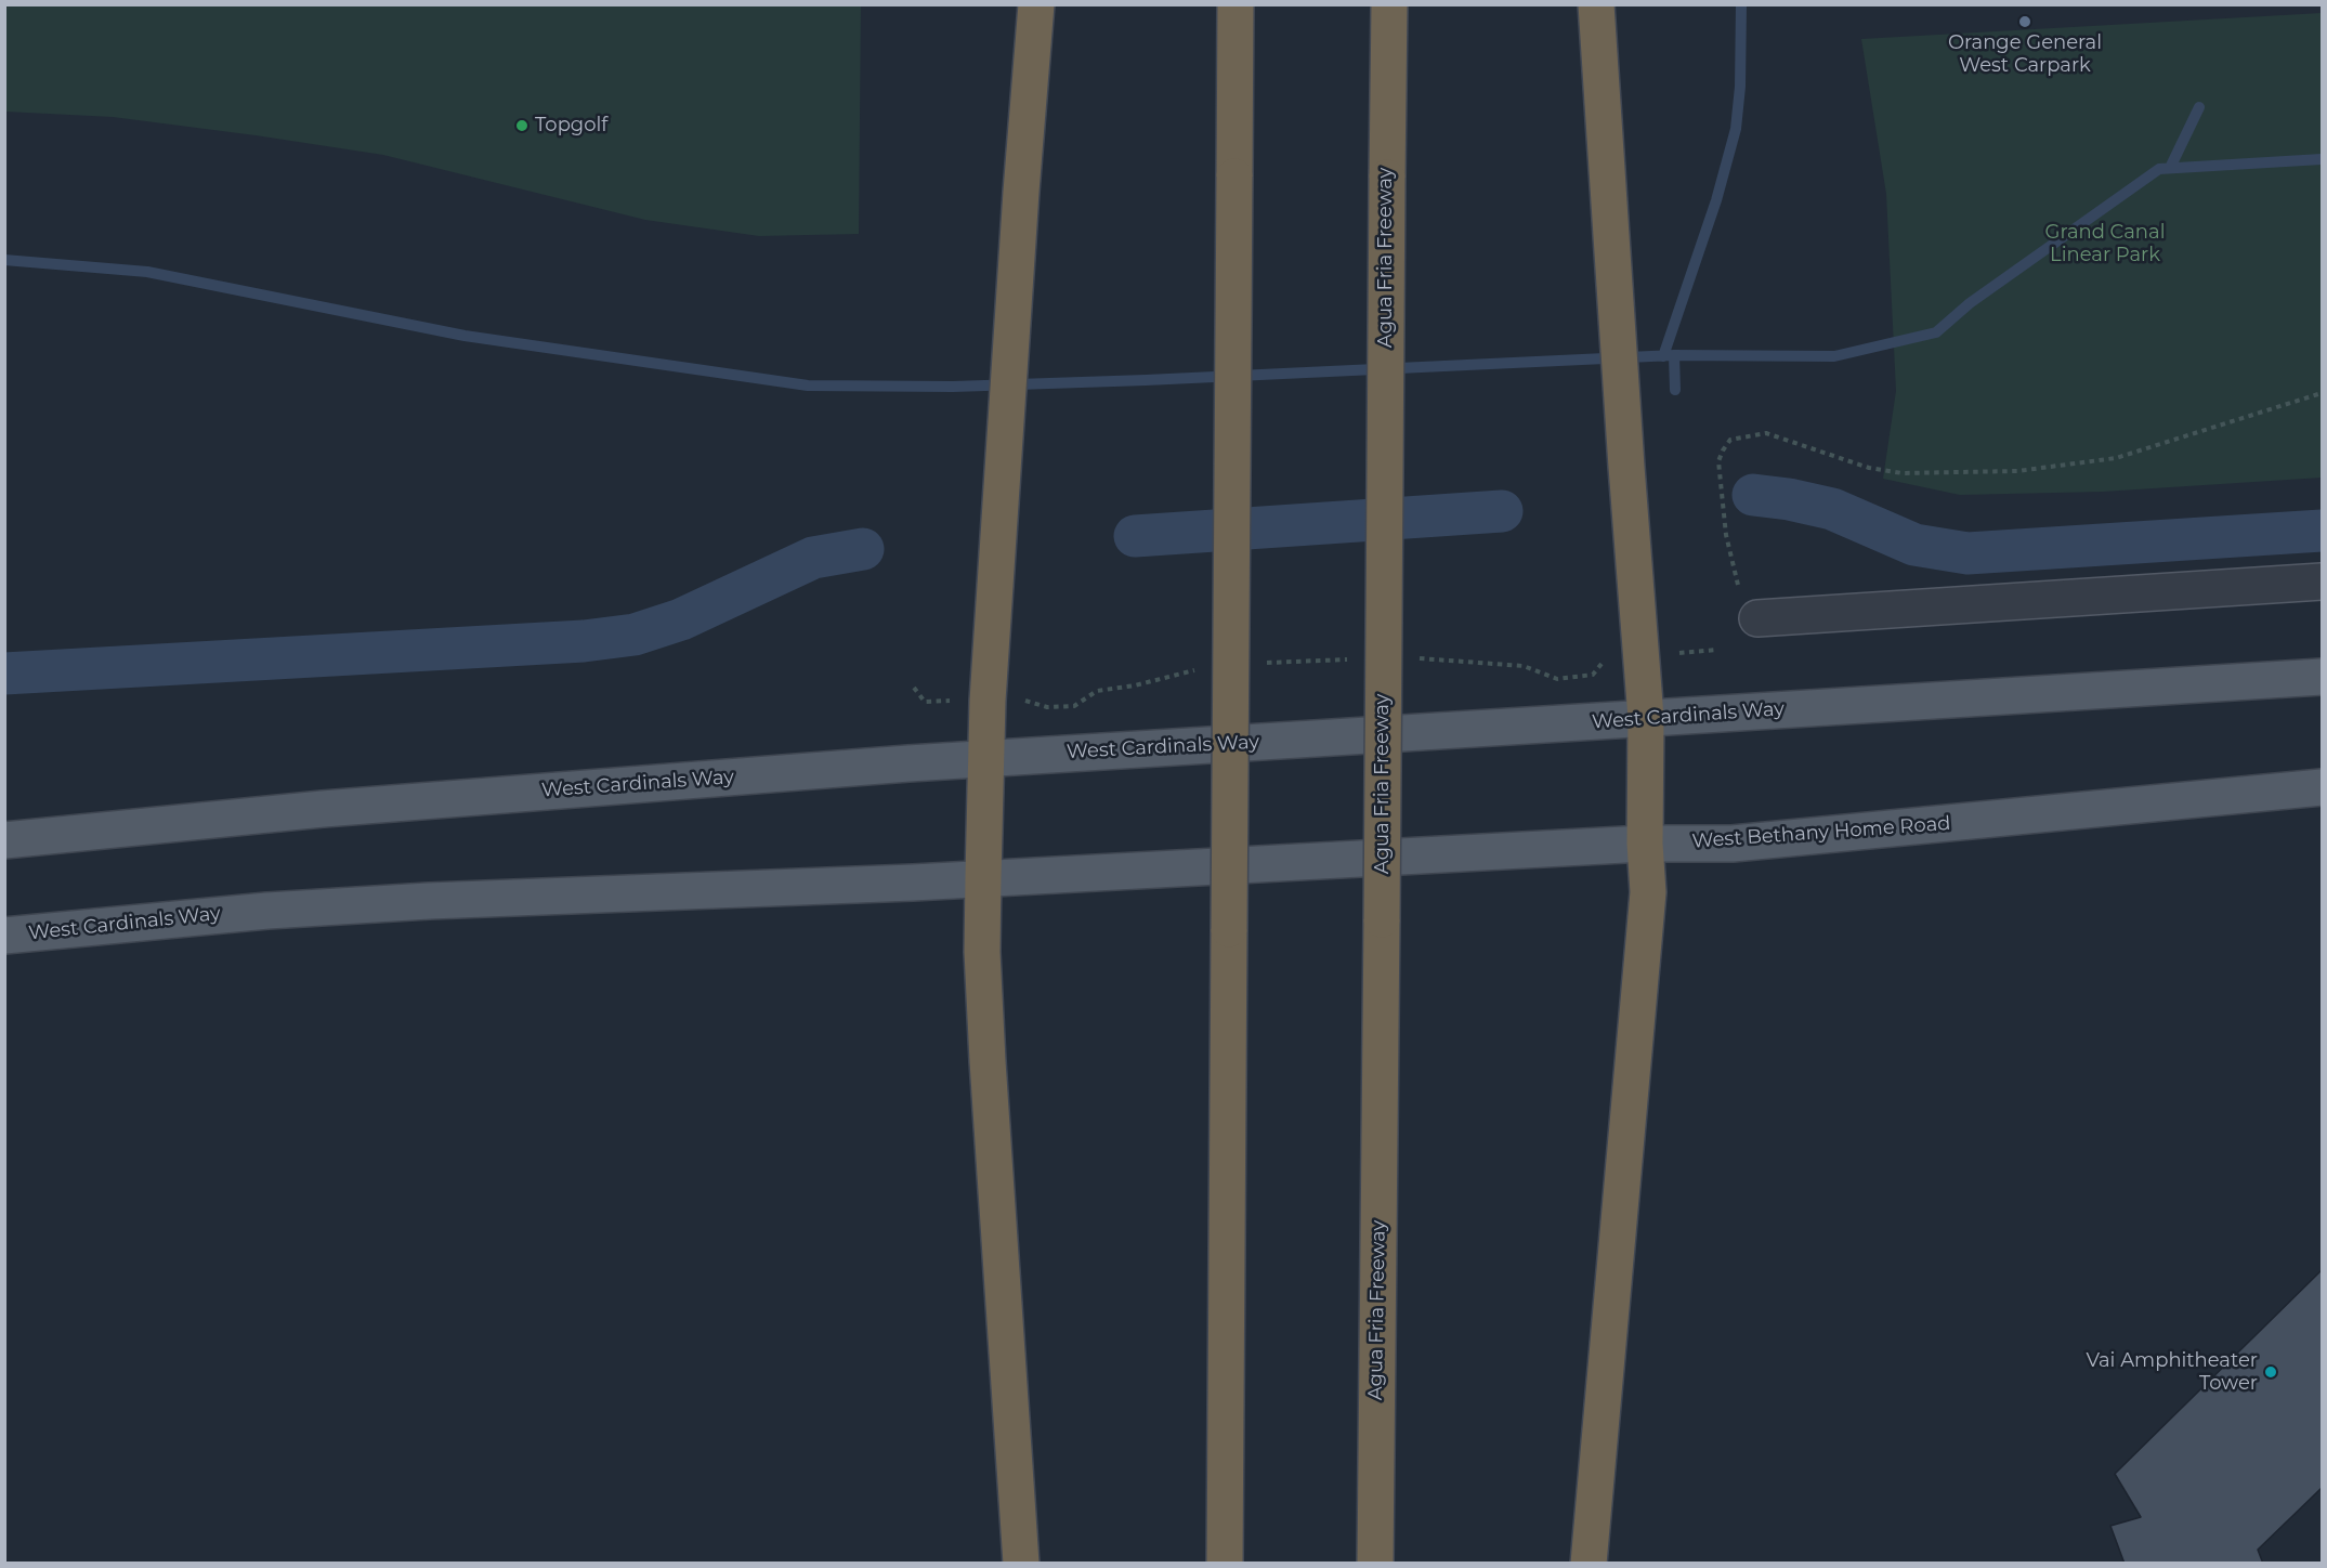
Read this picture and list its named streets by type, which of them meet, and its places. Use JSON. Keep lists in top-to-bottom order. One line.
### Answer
{"streets":{"highway":["Agua Fria Freeway"],"main road":["West Cardinals Way","West Bethany Home Road"]},"crossings":[["West Cardinals Way","West Bethany Home Road"]],"parks":["Grand Canal Linear Park"],"places":["Orange General West Carpark","Topgolf","Vai Amphitheater Tower"]}
